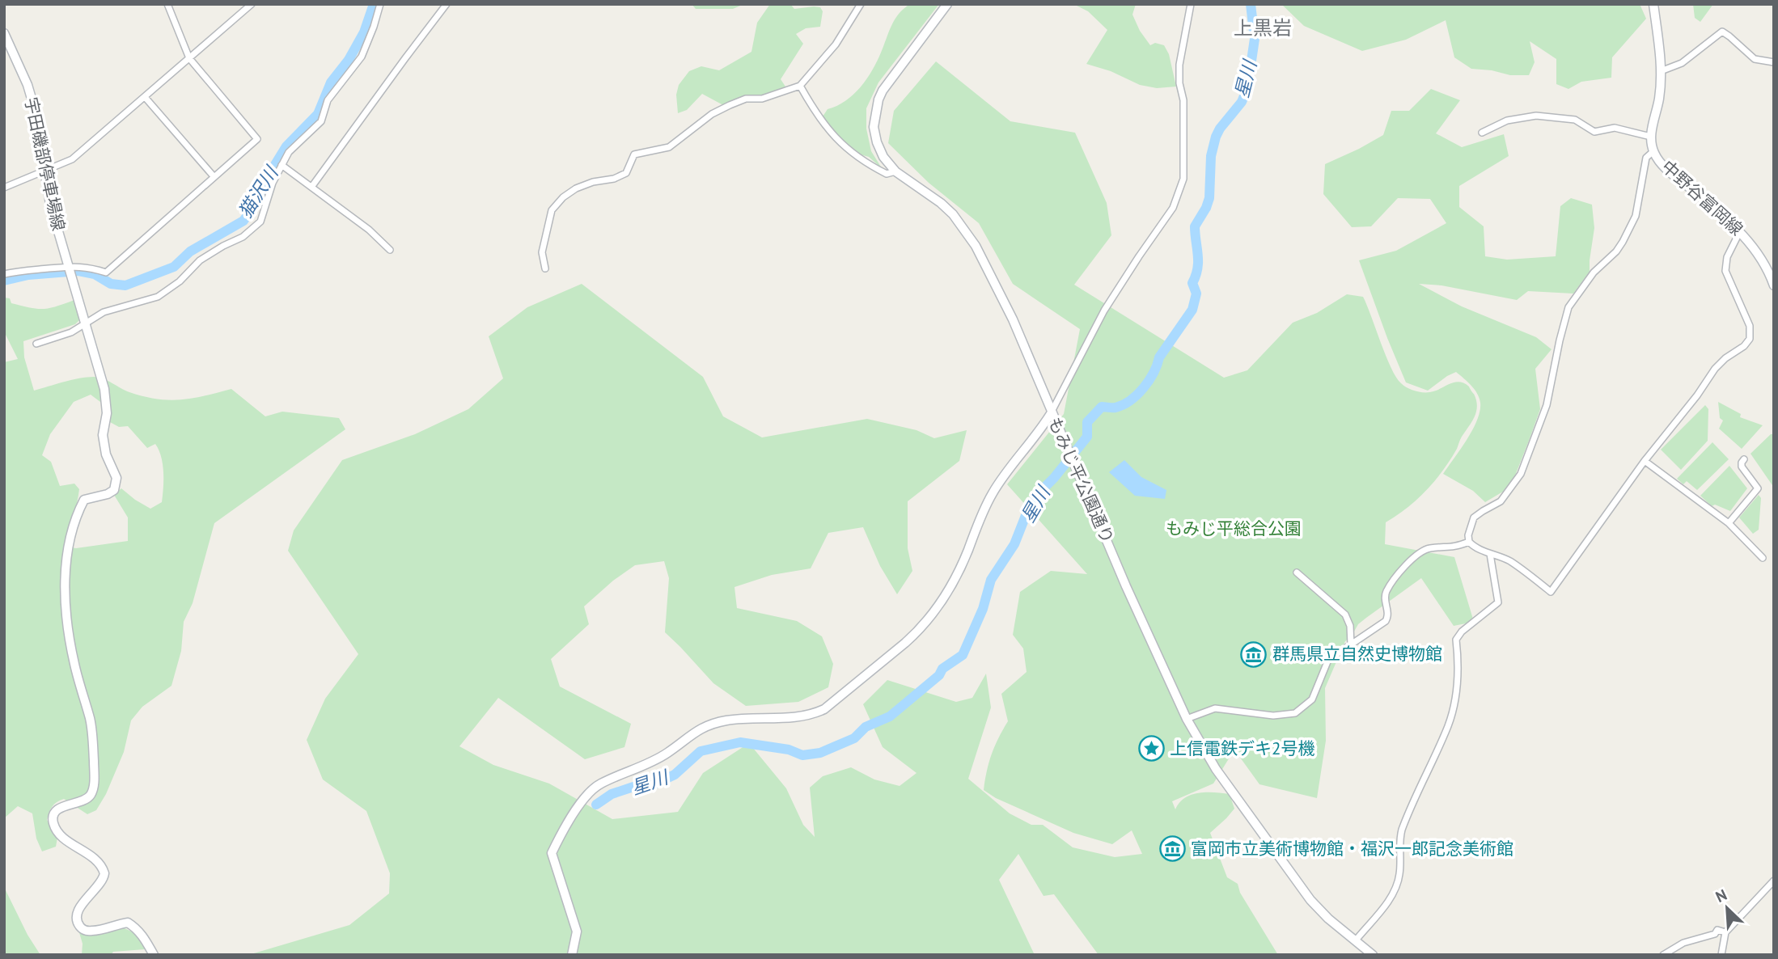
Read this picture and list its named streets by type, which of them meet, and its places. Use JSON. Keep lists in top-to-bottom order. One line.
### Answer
{"streets":{"street":["宇田磯部停車場線","中野谷富岡線","もみじ平公園通り"]},"districts":["上黒岩"],"water":["星川","猫沢川"],"parks":["もみじ平総合公園"],"places":{"museum":["群馬県立自然史博物館","富岡市立美術博物館・福沢一郎記念美術館"],"place":["上信電鉄デキ2号機"]},"north":"top left"}
